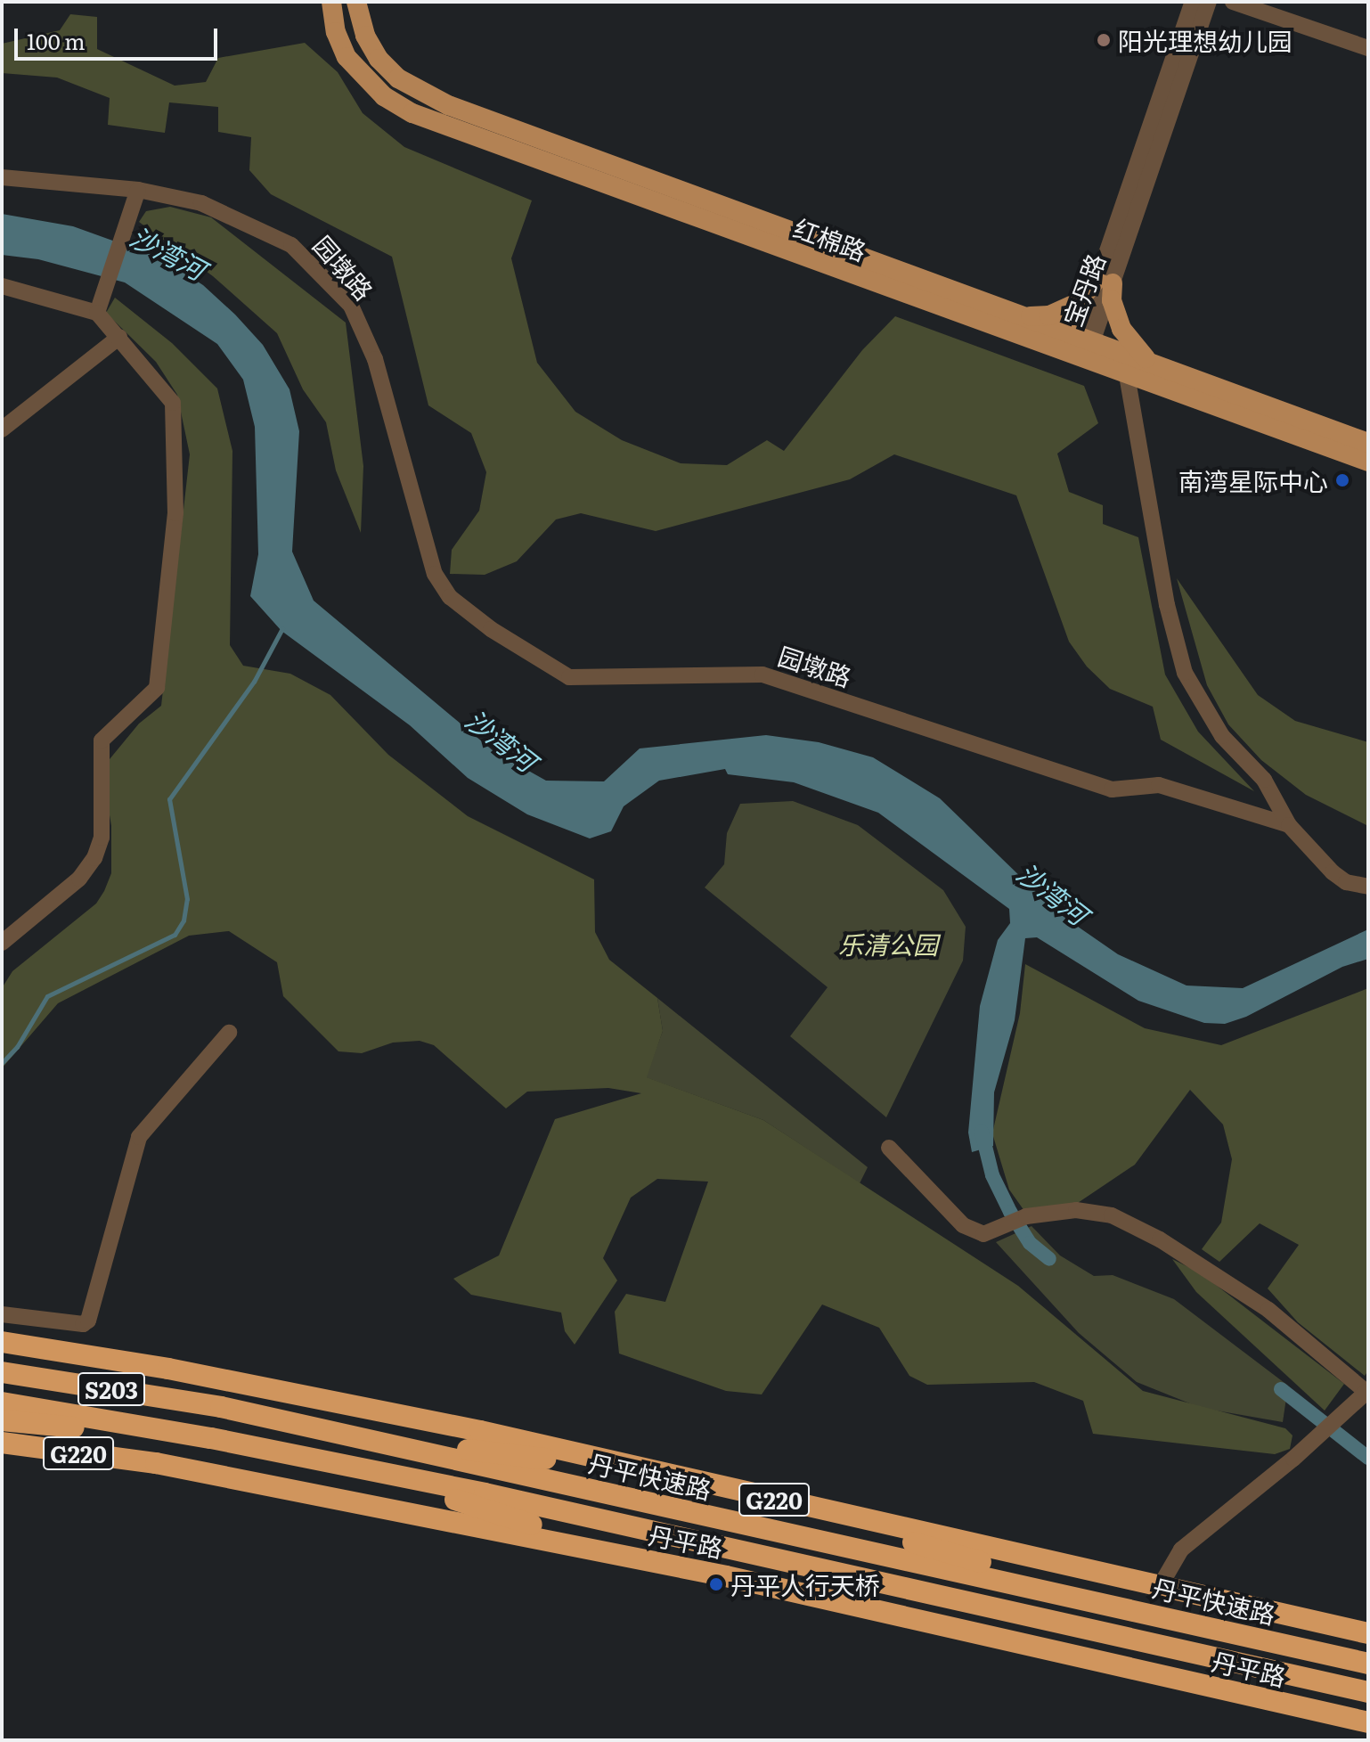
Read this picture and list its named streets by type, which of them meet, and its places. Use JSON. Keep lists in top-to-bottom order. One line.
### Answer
{"streets":{"highway":["S203","G220","丹平快速路","丹平路"],"main road":["红棉路"],"street":["园墩路","宝丹路"]},"crossings":[["红棉路","宝丹路"]],"water":["沙湾河"],"parks":["乐清公园"],"places":["阳光理想幼儿园","南湾星际中心","丹平人行天桥"],"scale_bar":"100 m"}
